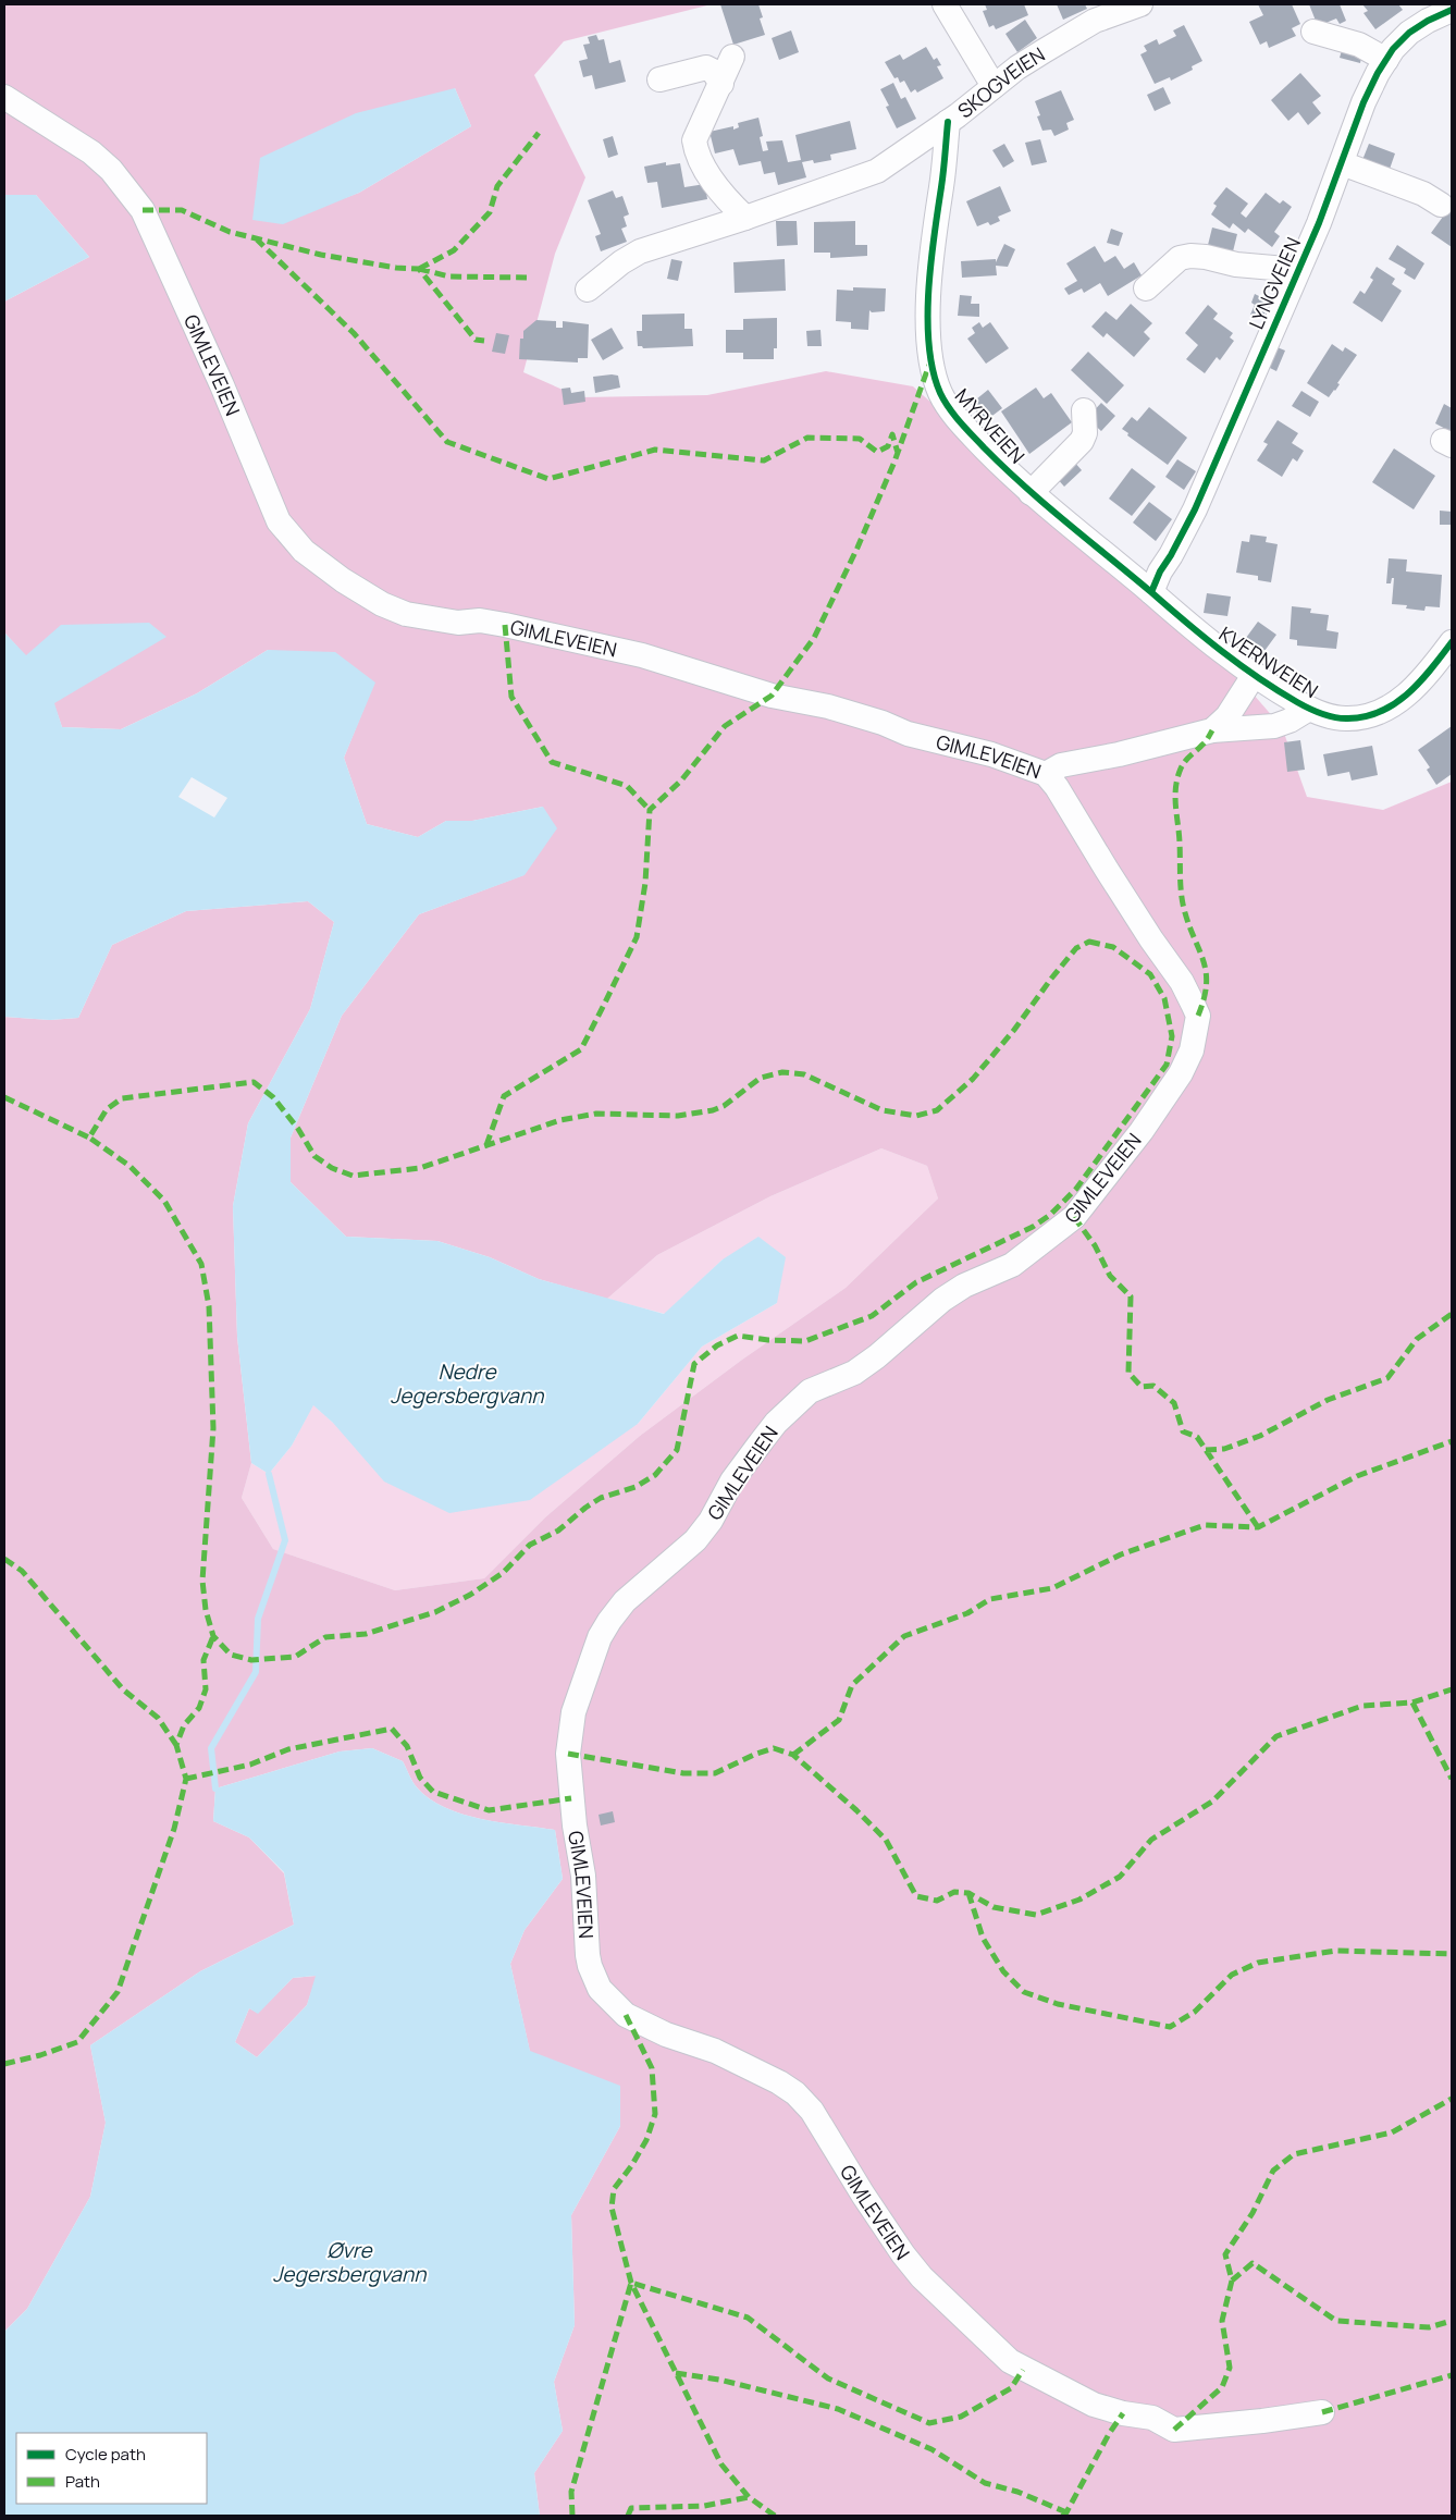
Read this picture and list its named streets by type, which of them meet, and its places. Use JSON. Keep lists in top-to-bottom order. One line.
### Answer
{"streets":{"street":["SKOGVEIEN","LYNGVEIEN","GIMLEVEIEN","MYRVEIEN","KVERNVEIEN"]},"crossings":[["SKOGVEIEN","MYRVEIEN"],["LYNGVEIEN","MYRVEIEN"],["LYNGVEIEN","KVERNVEIEN"],["MYRVEIEN","KVERNVEIEN"]],"water":["Nedre Jegersbergvann","Øvre Jegersbergvann"],"legend":["Cycle path","Path"]}
